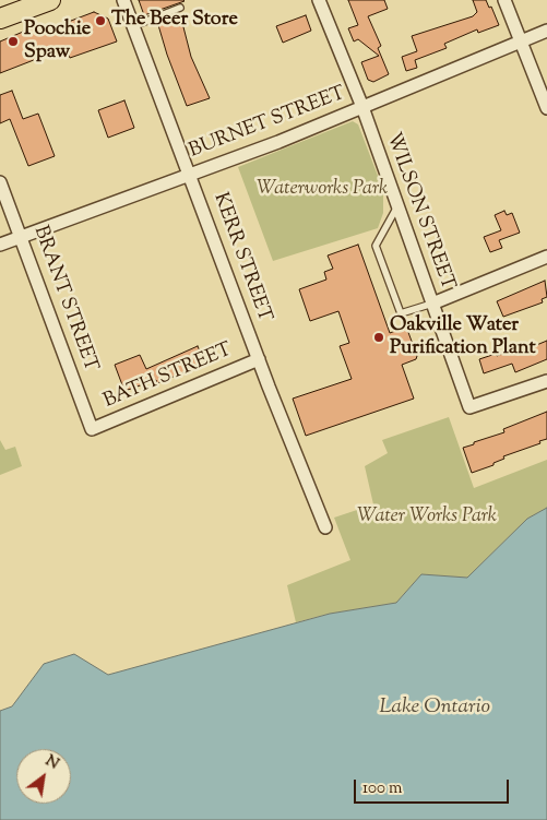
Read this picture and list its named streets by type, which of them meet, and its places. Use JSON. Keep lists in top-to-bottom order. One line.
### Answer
{"streets":{"street":["BURNET STREET","WILSON STREET","KERR STREET","BRANT STREET","BATH STREET"]},"crossings":[["BURNET STREET","WILSON STREET"],["BURNET STREET","KERR STREET"],["BURNET STREET","BRANT STREET"],["KERR STREET","BATH STREET"],["BRANT STREET","BATH STREET"]],"water":["Lake Ontario"],"parks":["Waterworks Park","Water Works Park"],"places":["The Beer Store","Poochie Spaw","Oakville Water Purification Plant"],"scale_bar":"100 m","north":"top right"}
